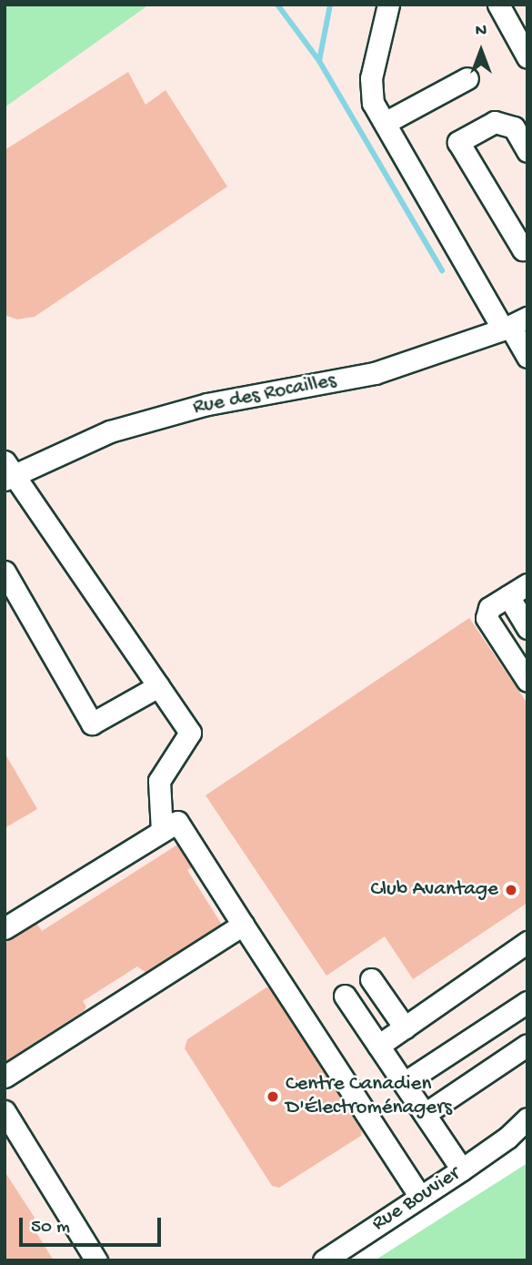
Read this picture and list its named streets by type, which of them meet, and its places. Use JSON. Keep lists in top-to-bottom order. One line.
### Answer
{"streets":{"street":["Rue des Rocailles","Rue Bouvier"]},"places":["Club Avantage","Centre Canadien D'Électroménagers"],"scale_bar":"50 m","north":"top"}
